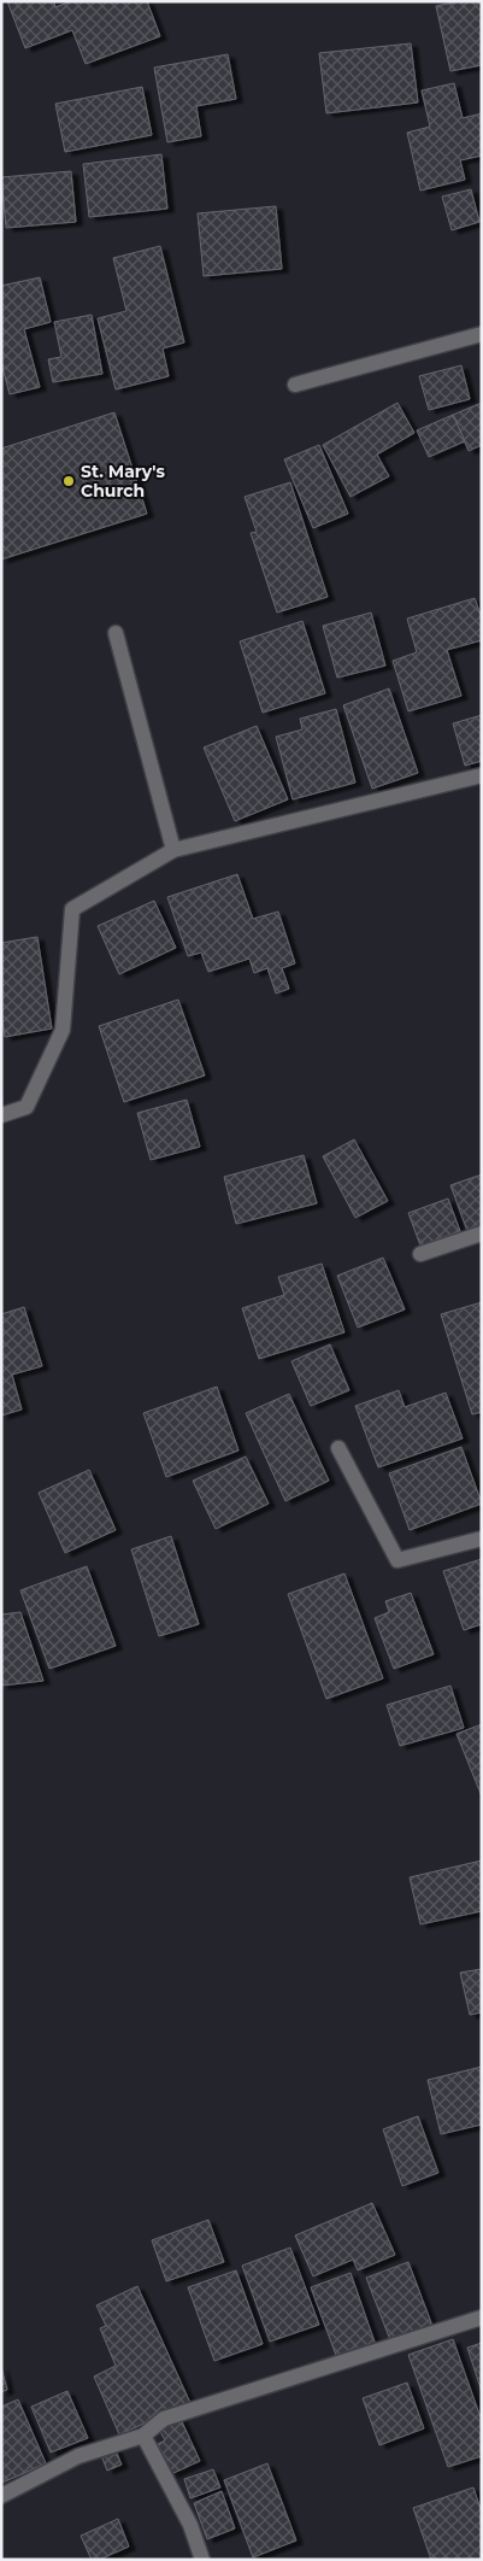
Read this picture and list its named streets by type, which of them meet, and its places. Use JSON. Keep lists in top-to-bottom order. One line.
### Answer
{"places":["St. Mary's Church"]}
